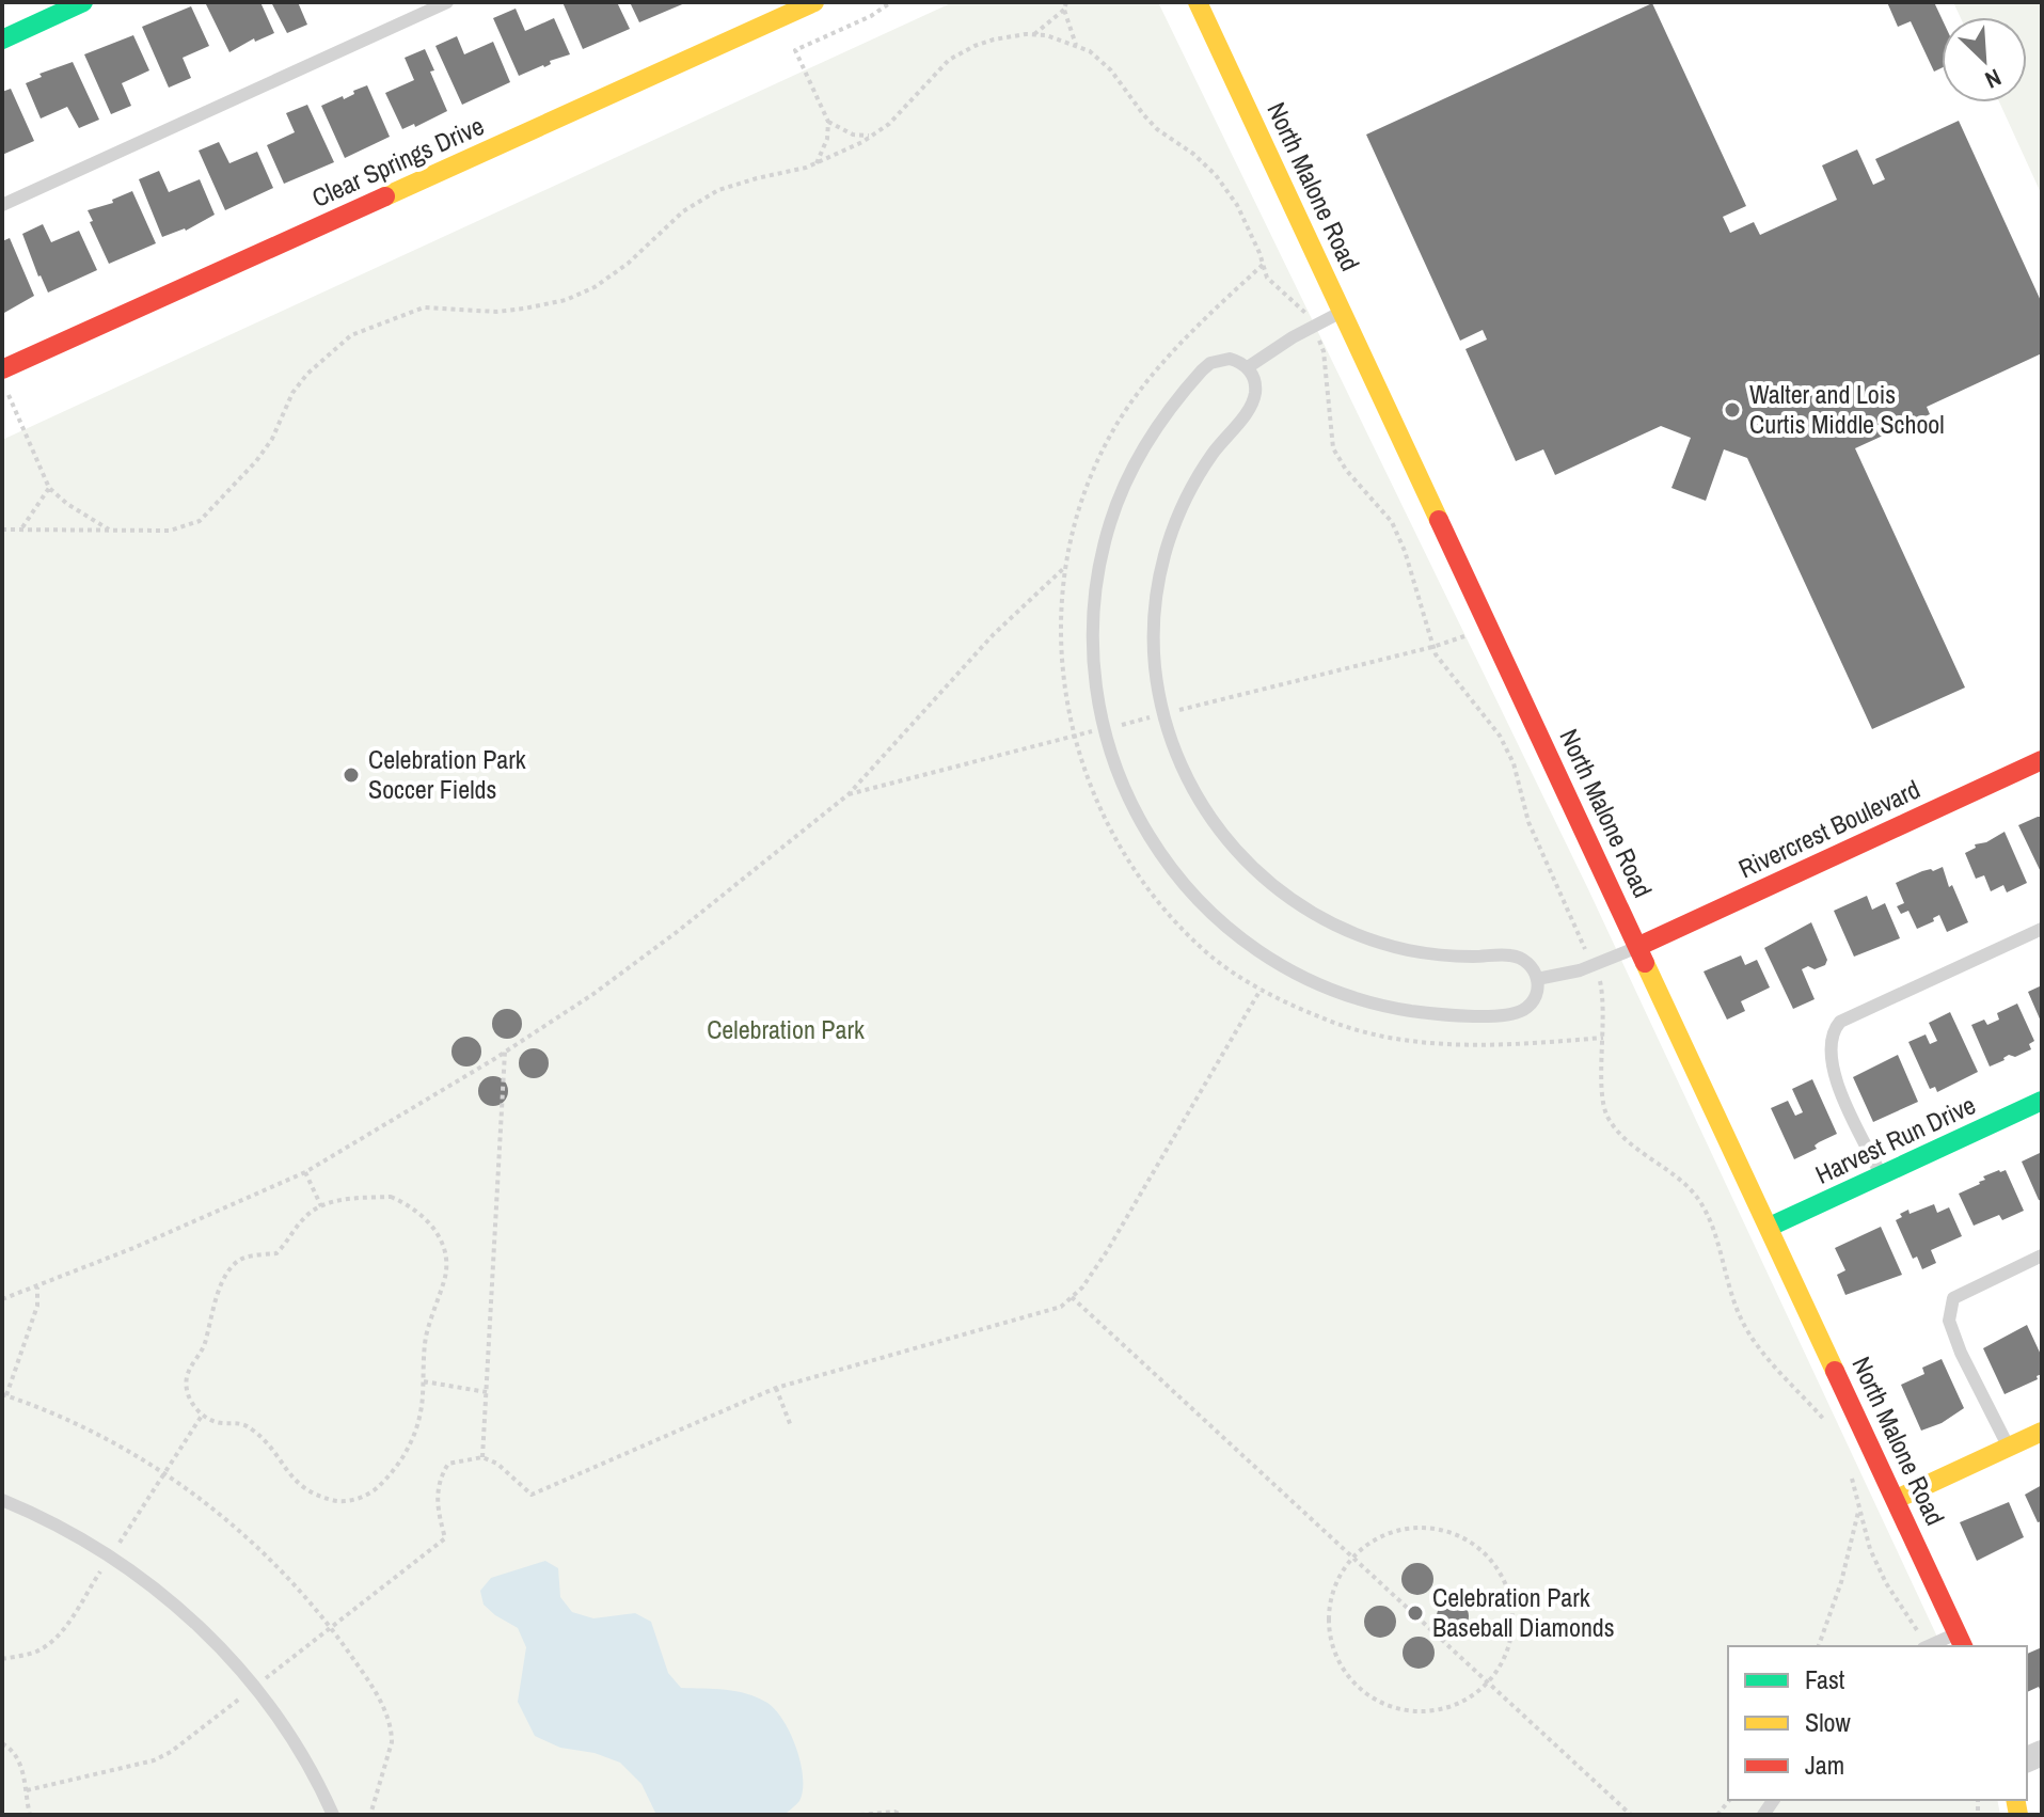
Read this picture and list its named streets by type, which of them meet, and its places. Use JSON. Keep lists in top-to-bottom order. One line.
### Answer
{"streets":{"street":["Clear Springs Drive","North Malone Road","Rivercrest Boulevard","Harvest Run Drive"]},"crossings":[["North Malone Road","Rivercrest Boulevard"],["North Malone Road","Harvest Run Drive"]],"parks":["Celebration Park"],"places":["Walter and Lois Curtis Middle School","Celebration Park Soccer Fields","Celebration Park Baseball Diamonds"],"legend":["Fast","Slow","Jam"],"north":"bottom right"}
